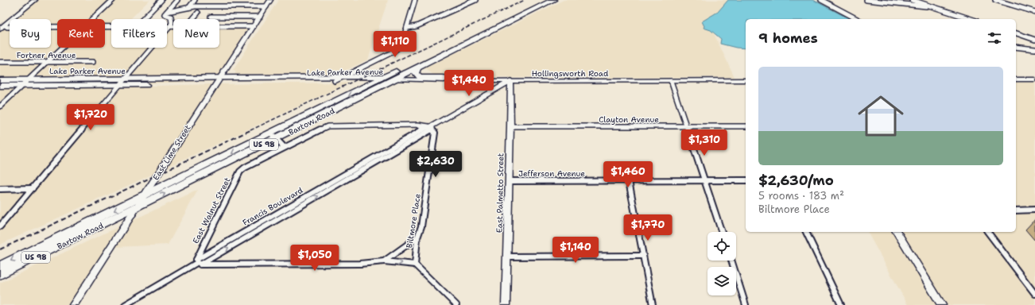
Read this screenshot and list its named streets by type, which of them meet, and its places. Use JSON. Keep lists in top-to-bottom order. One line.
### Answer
{"streets":{"main road":["Lake Parker Avenue","Bartow Road","US 98"],"street":["Fortner Avenue","Hollingsworth Road","Clayton Avenue","East Lime Street","Jefferson Avenue","East Palmetto Street","Francis Boulevard","East Walnut Street","Biltmore Place"]},"crossings":[["Lake Parker Avenue","Hollingsworth Road"],["Lake Parker Avenue","Bartow Road"],["Lake Parker Avenue","East Lime Street"],["Hollingsworth Road","Bartow Road"],["Hollingsworth Road","East Palmetto Street"],["Hollingsworth Road","Francis Boulevard"],["Clayton Avenue","East Palmetto Street"],["Bartow Road","East Lime Street"],["Jefferson Avenue","East Palmetto Street"],["East Palmetto Street","Francis Boulevard"],["Francis Boulevard","East Walnut Street"],["Francis Boulevard","Biltmore Place"]],"page":{"chip":["Buy","Rent","Filters","New"],"heading":"9 homes","price":["$1,110","$1,440","$1,720","$1,310","$2,630","$1,460","$1,770","$1,140","$1,050"],"list":[{"name":"$2,630/mo","note":"5 rooms · 183 m² · Biltmore Place"}]}}
